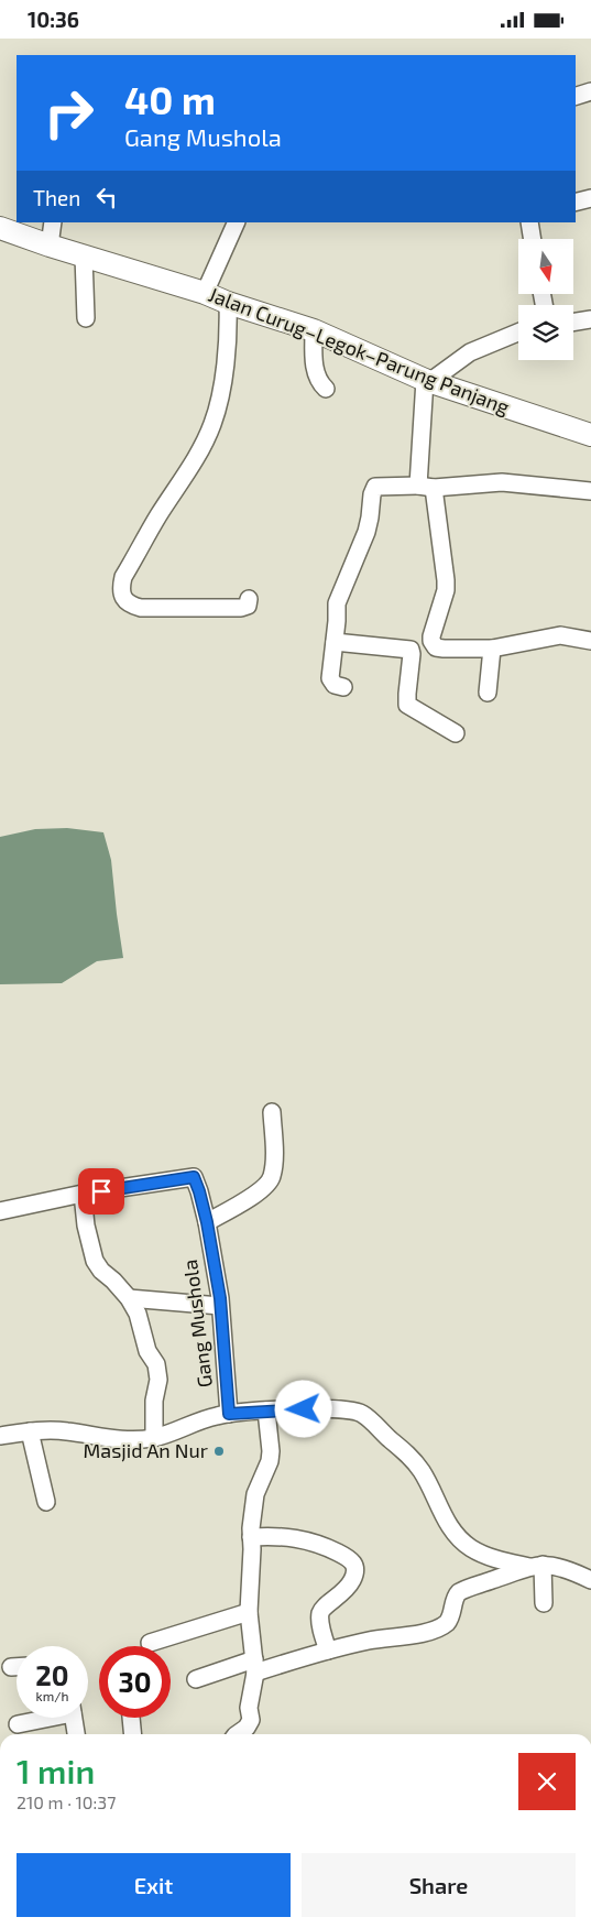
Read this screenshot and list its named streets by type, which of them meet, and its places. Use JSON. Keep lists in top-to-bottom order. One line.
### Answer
{"streets":{"main road":["Jalan Curug–Legok–Parung Panjang"],"street":["Gang Mushola"]},"places":["Masjid An Nur"],"north":"bottom","page":{"status":"10:36","turn":["40 m","Gang Mushola"],"then":"Then","speed":"20 km/h","limit":"30","heading":["1 min","210 m · 10:37"],"buttons":["Exit","Share"]}}
